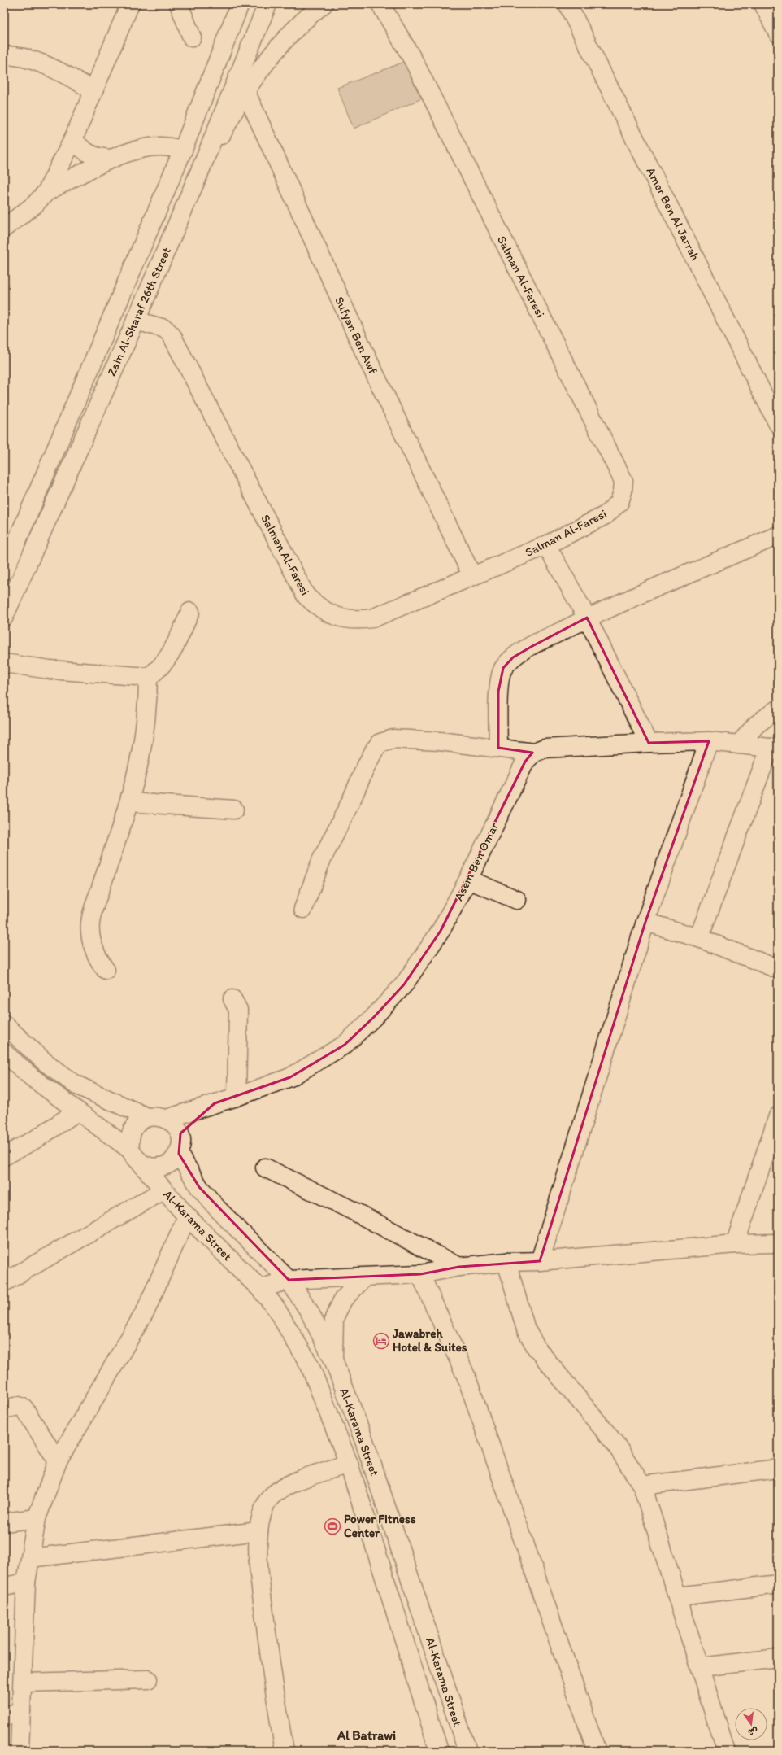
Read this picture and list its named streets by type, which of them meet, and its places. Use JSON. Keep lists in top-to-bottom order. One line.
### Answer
{"streets":{"street":["Amer Ben Al Jarrah","Salman Al-Faresi","Zain Al-Sharaf 26th Street","Sufyan Ben Awf","Asem Ben Omar","Al-Karama Street"]},"crossings":[["Salman Al-Faresi","Zain Al-Sharaf 26th Street"],["Salman Al-Faresi","Sufyan Ben Awf"],["Asem Ben Omar","Al-Karama Street"]],"districts":["Al Batrawi"],"places":{"hotel":["Jawabreh Hotel & Suites"],"sports":["Power Fitness Center"]},"north":"bottom"}
